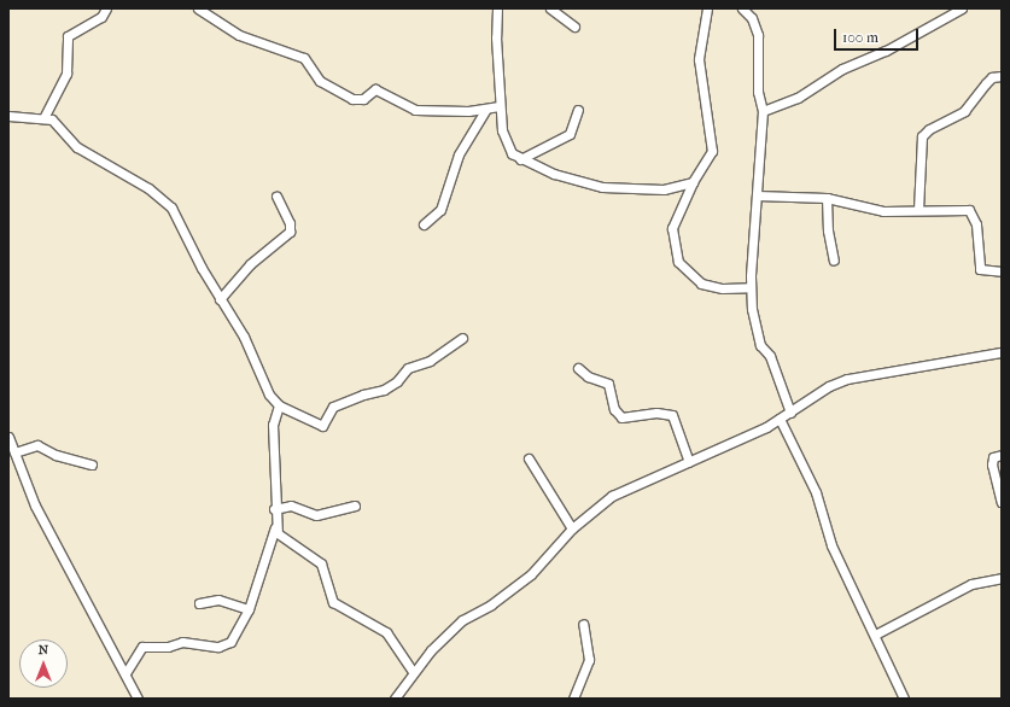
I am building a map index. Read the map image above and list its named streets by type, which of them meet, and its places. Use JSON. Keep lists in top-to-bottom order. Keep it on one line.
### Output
{"scale_bar":"100 m","north":"top"}
